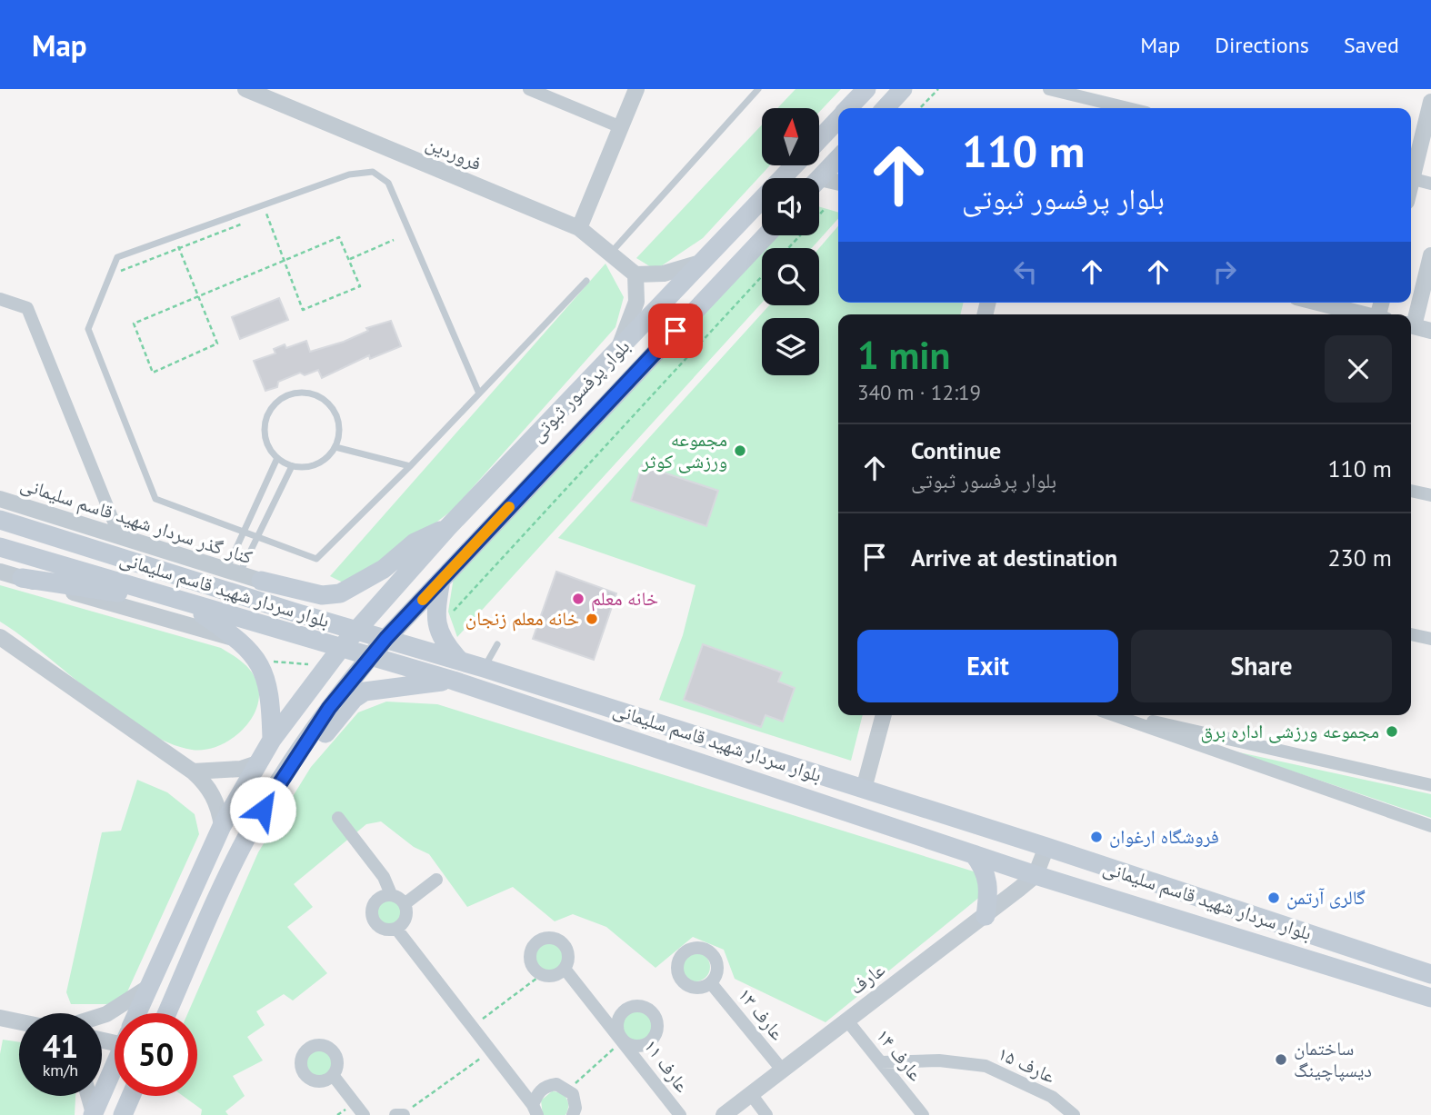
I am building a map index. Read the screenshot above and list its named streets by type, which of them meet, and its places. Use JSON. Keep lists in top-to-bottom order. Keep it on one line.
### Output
{"streets":{"main road":["بلوار پرفسور ثبوتی","بلوار سردار شهید قاسم سلیمانی"],"street":["فروردین","کنار گذر سردار شهید قاسم سلیمانی","عارف","عارف ۱۳","عارف ۱۴","عارف ۱۵","عارف ۱۱"]},"crossings":[["بلوار پرفسور ثبوتی","بلوار سردار شهید قاسم سلیمانی"],["بلوار سردار شهید قاسم سلیمانی","عارف"],["عارف","عارف ۱۳"],["عارف","عارف ۱۴"],["عارف ۱۴","عارف ۱۵"]],"places":["مجموعه ورزشی کوثر","خانه معلم","خانه معلم زنجان","مجموعه ورزشی اداره برق","فروشگاه ارغوان","گالری آرتمن","ساختمان دیسپاچینگ"],"north":"top","page":{"header":"Map","nav":["Map","Directions","Saved"],"turn":["110 m","بلوار پرفسور ثبوتی"],"heading":["1 min","340 m · 12:19"],"list":[{"name":"Continue","note":"بلوار پرفسور ثبوتی","value":"110 m"},{"name":"Arrive at destination","value":"230 m"}],"buttons":["Exit","Share"],"speed":"41 km/h","limit":"50"}}
